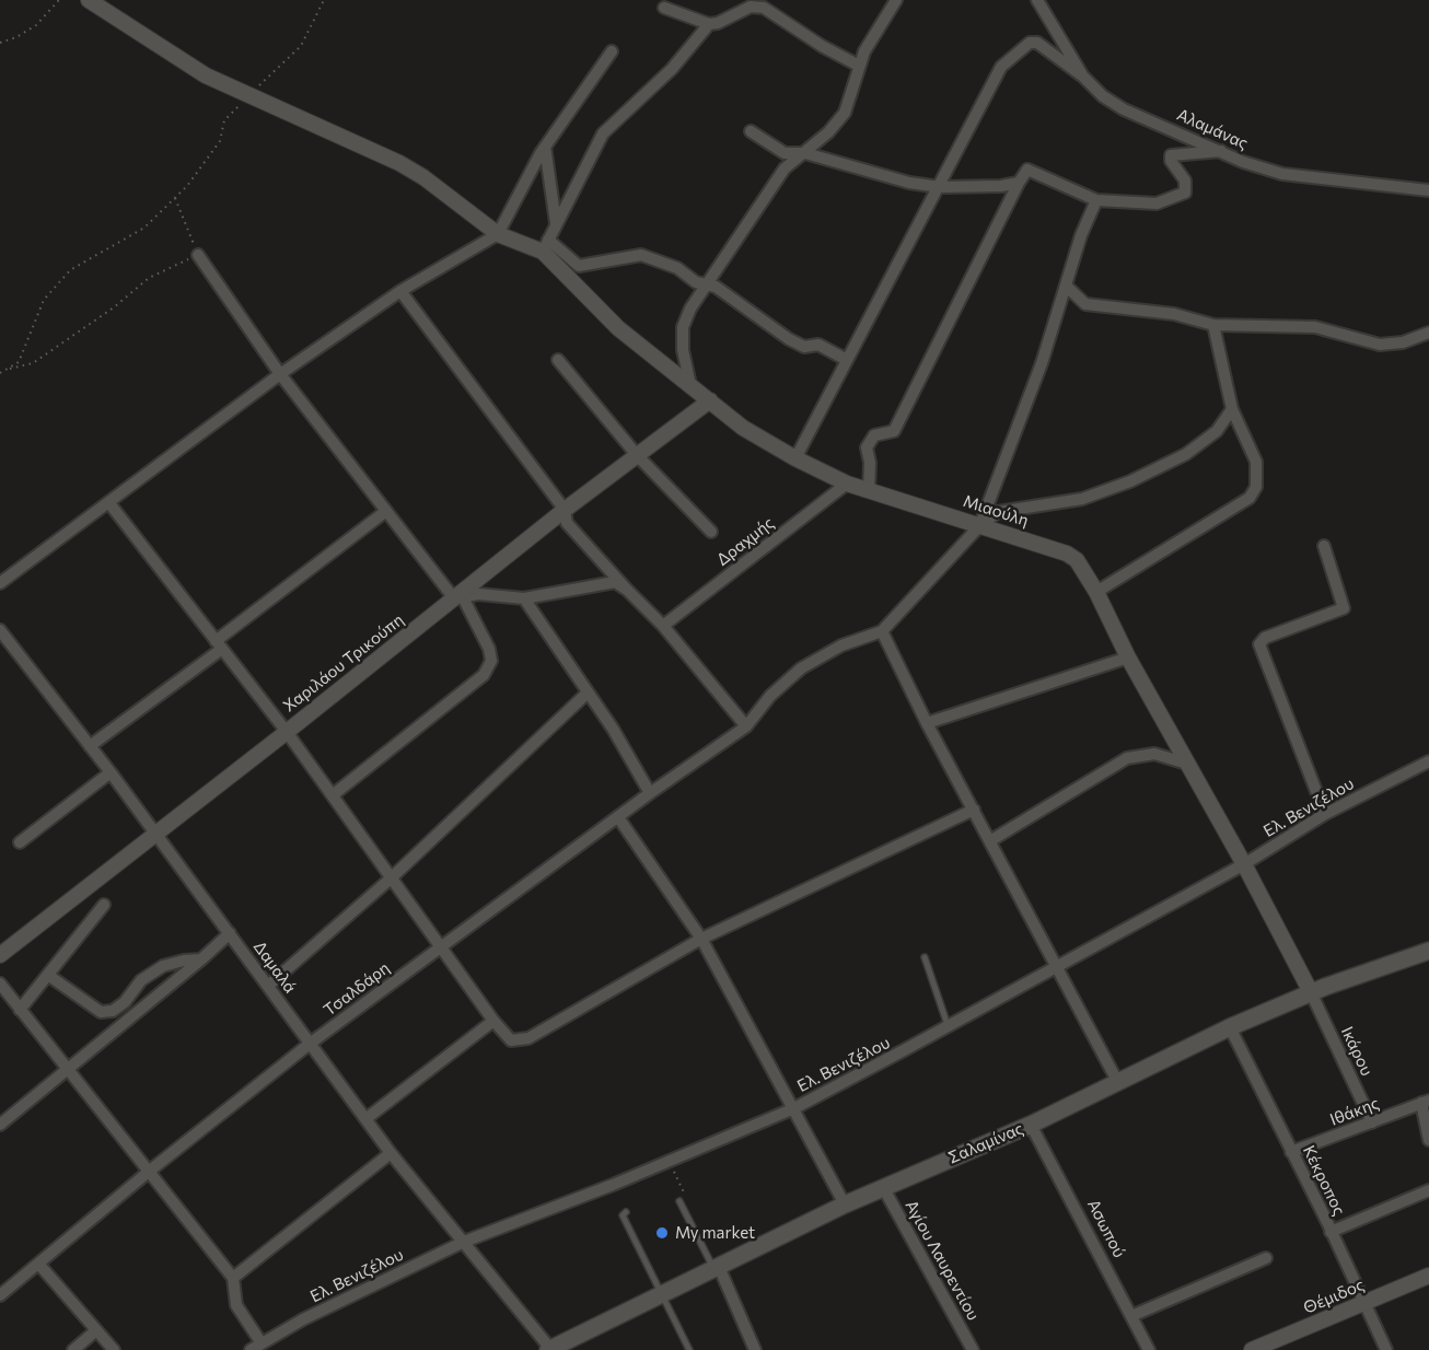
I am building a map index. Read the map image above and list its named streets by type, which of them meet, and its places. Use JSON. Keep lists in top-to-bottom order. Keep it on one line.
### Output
{"streets":{"main road":["Σαλαμίνας"],"street":["Αλαμάνας","Μιαούλη","Δραχμής","Χαριλάου Τρικούπη","Ελ. Βενιζέλου","Δαμαλά","Τσαλδάρη","Ικάρου","Ιθάκης","Κέκροπος","Ασωπού","Αγίου Λαυρεντίου","Θέμιδος"]},"crossings":[["Μιαούλη","Δραχμής"],["Μιαούλη","Χαριλάου Τρικούπη"],["Μιαούλη","Ελ. Βενιζέλου"],["Μιαούλη","Ικάρου"],["Μιαούλη","Σαλαμίνας"],["Χαριλάου Τρικούπη","Δαμαλά"],["Ελ. Βενιζέλου","Δαμαλά"],["Δαμαλά","Τσαλδάρη"],["Δαμαλά","Σαλαμίνας"],["Ικάρου","Ιθάκης"],["Ικάρου","Σαλαμίνας"],["Ιθάκης","Κέκροπος"],["Σαλαμίνας","Κέκροπος"],["Σαλαμίνας","Ασωπού"],["Σαλαμίνας","Αγίου Λαυρεντίου"],["Κέκροπος","Θέμιδος"]],"places":["My market"]}
